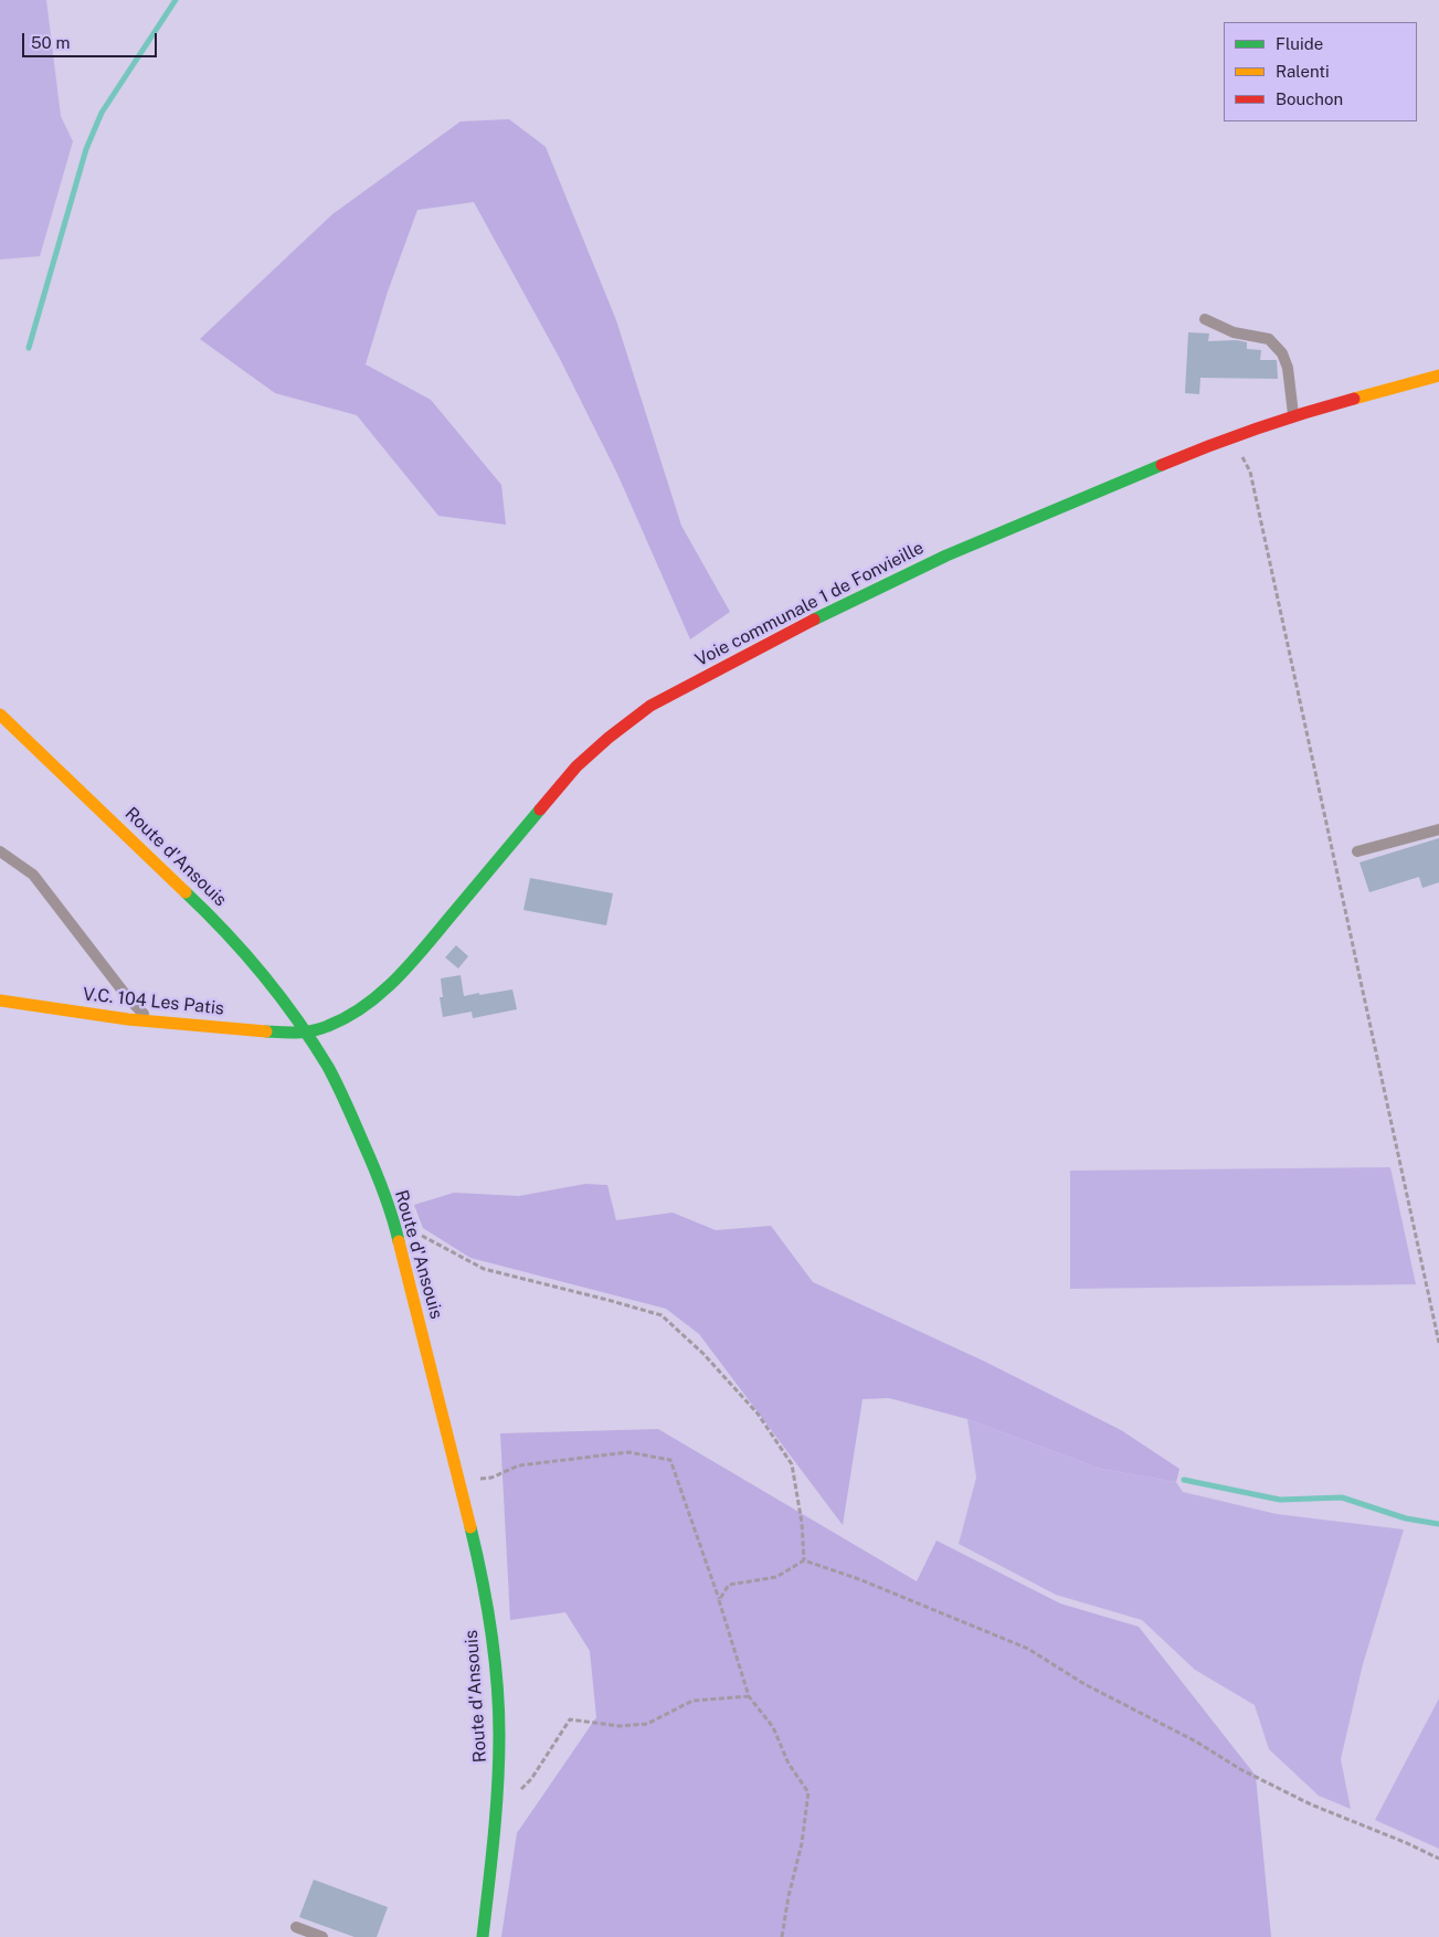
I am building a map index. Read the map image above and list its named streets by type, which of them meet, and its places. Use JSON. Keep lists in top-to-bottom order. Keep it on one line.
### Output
{"streets":{"street":["Voie communale 1 de Fonvieille","Route d'Ansouis","V.C. 104 Les Patis"]},"crossings":[["Voie communale 1 de Fonvieille","Route d'Ansouis"],["Voie communale 1 de Fonvieille","V.C. 104 Les Patis"],["Route d'Ansouis","V.C. 104 Les Patis"]],"legend":["Fluide","Ralenti","Bouchon"],"scale_bar":"50 m"}
